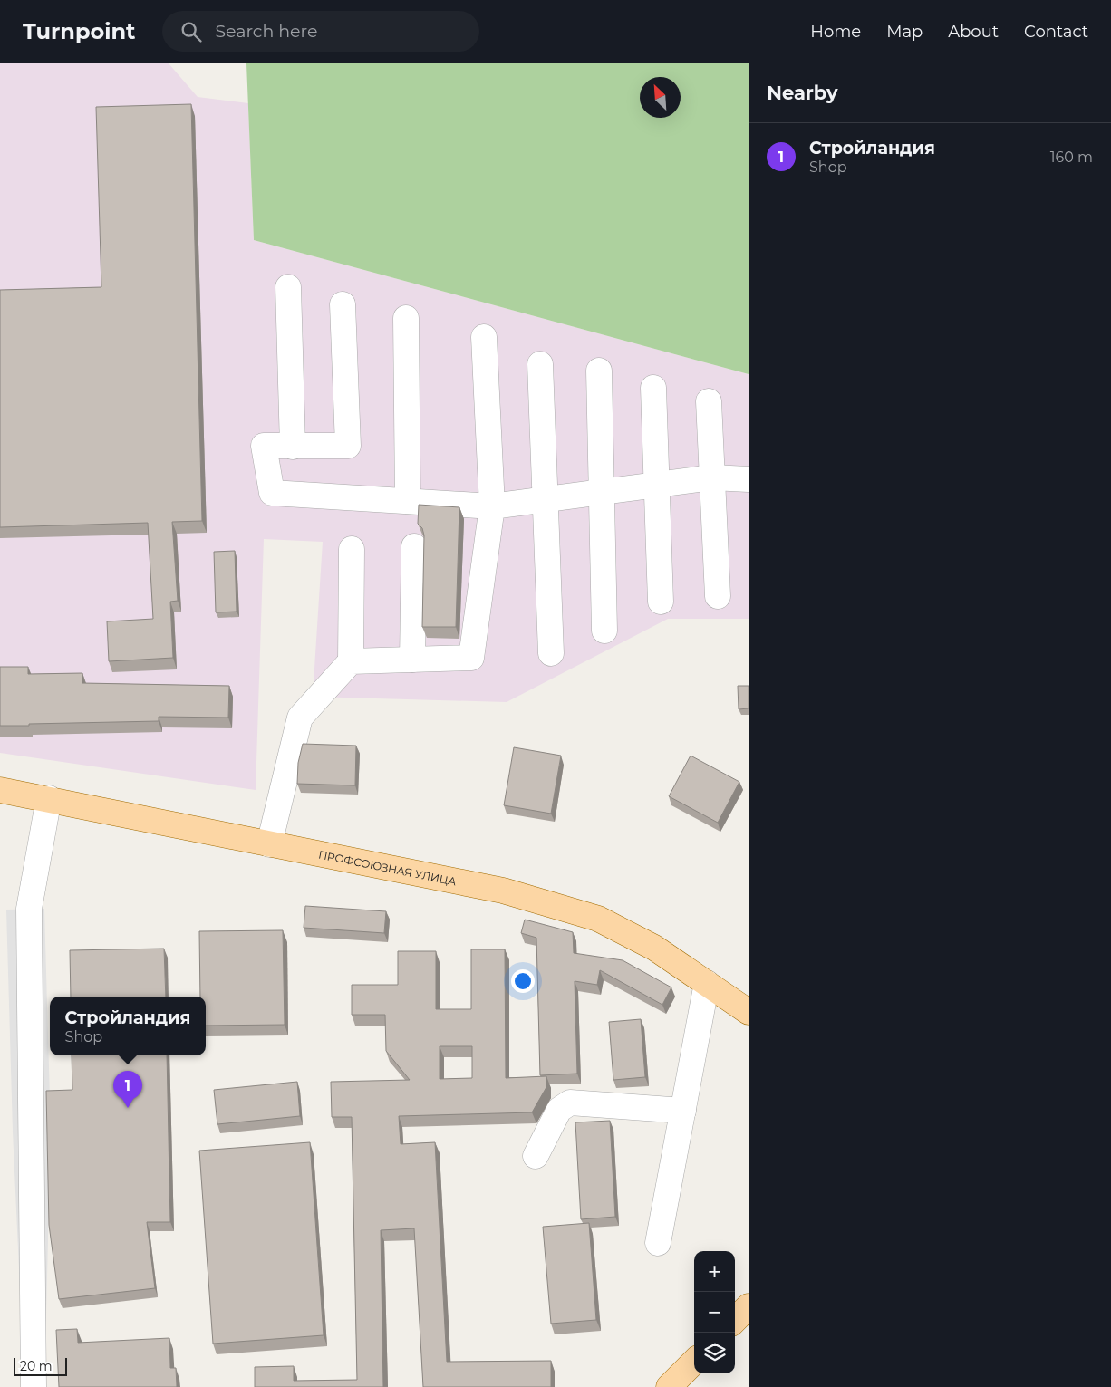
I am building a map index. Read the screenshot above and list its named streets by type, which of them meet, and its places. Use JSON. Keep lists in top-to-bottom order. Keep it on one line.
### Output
{"streets":{"main road":["ПРОФСОЮЗНАЯ УЛИЦА"]},"scale_bar":"20 m","north":"top left","page":{"header":"Turnpoint","search":"Search here","nav":["Home","Map","About","Contact"],"heading":"Nearby","list":[{"mark":"1","name":"Стройландия","note":"Shop","value":"160 m"}],"popup":["Стройландия","Shop"],"pins":"1","map_buttons":["+","−"],"scale":"20 m"}}
